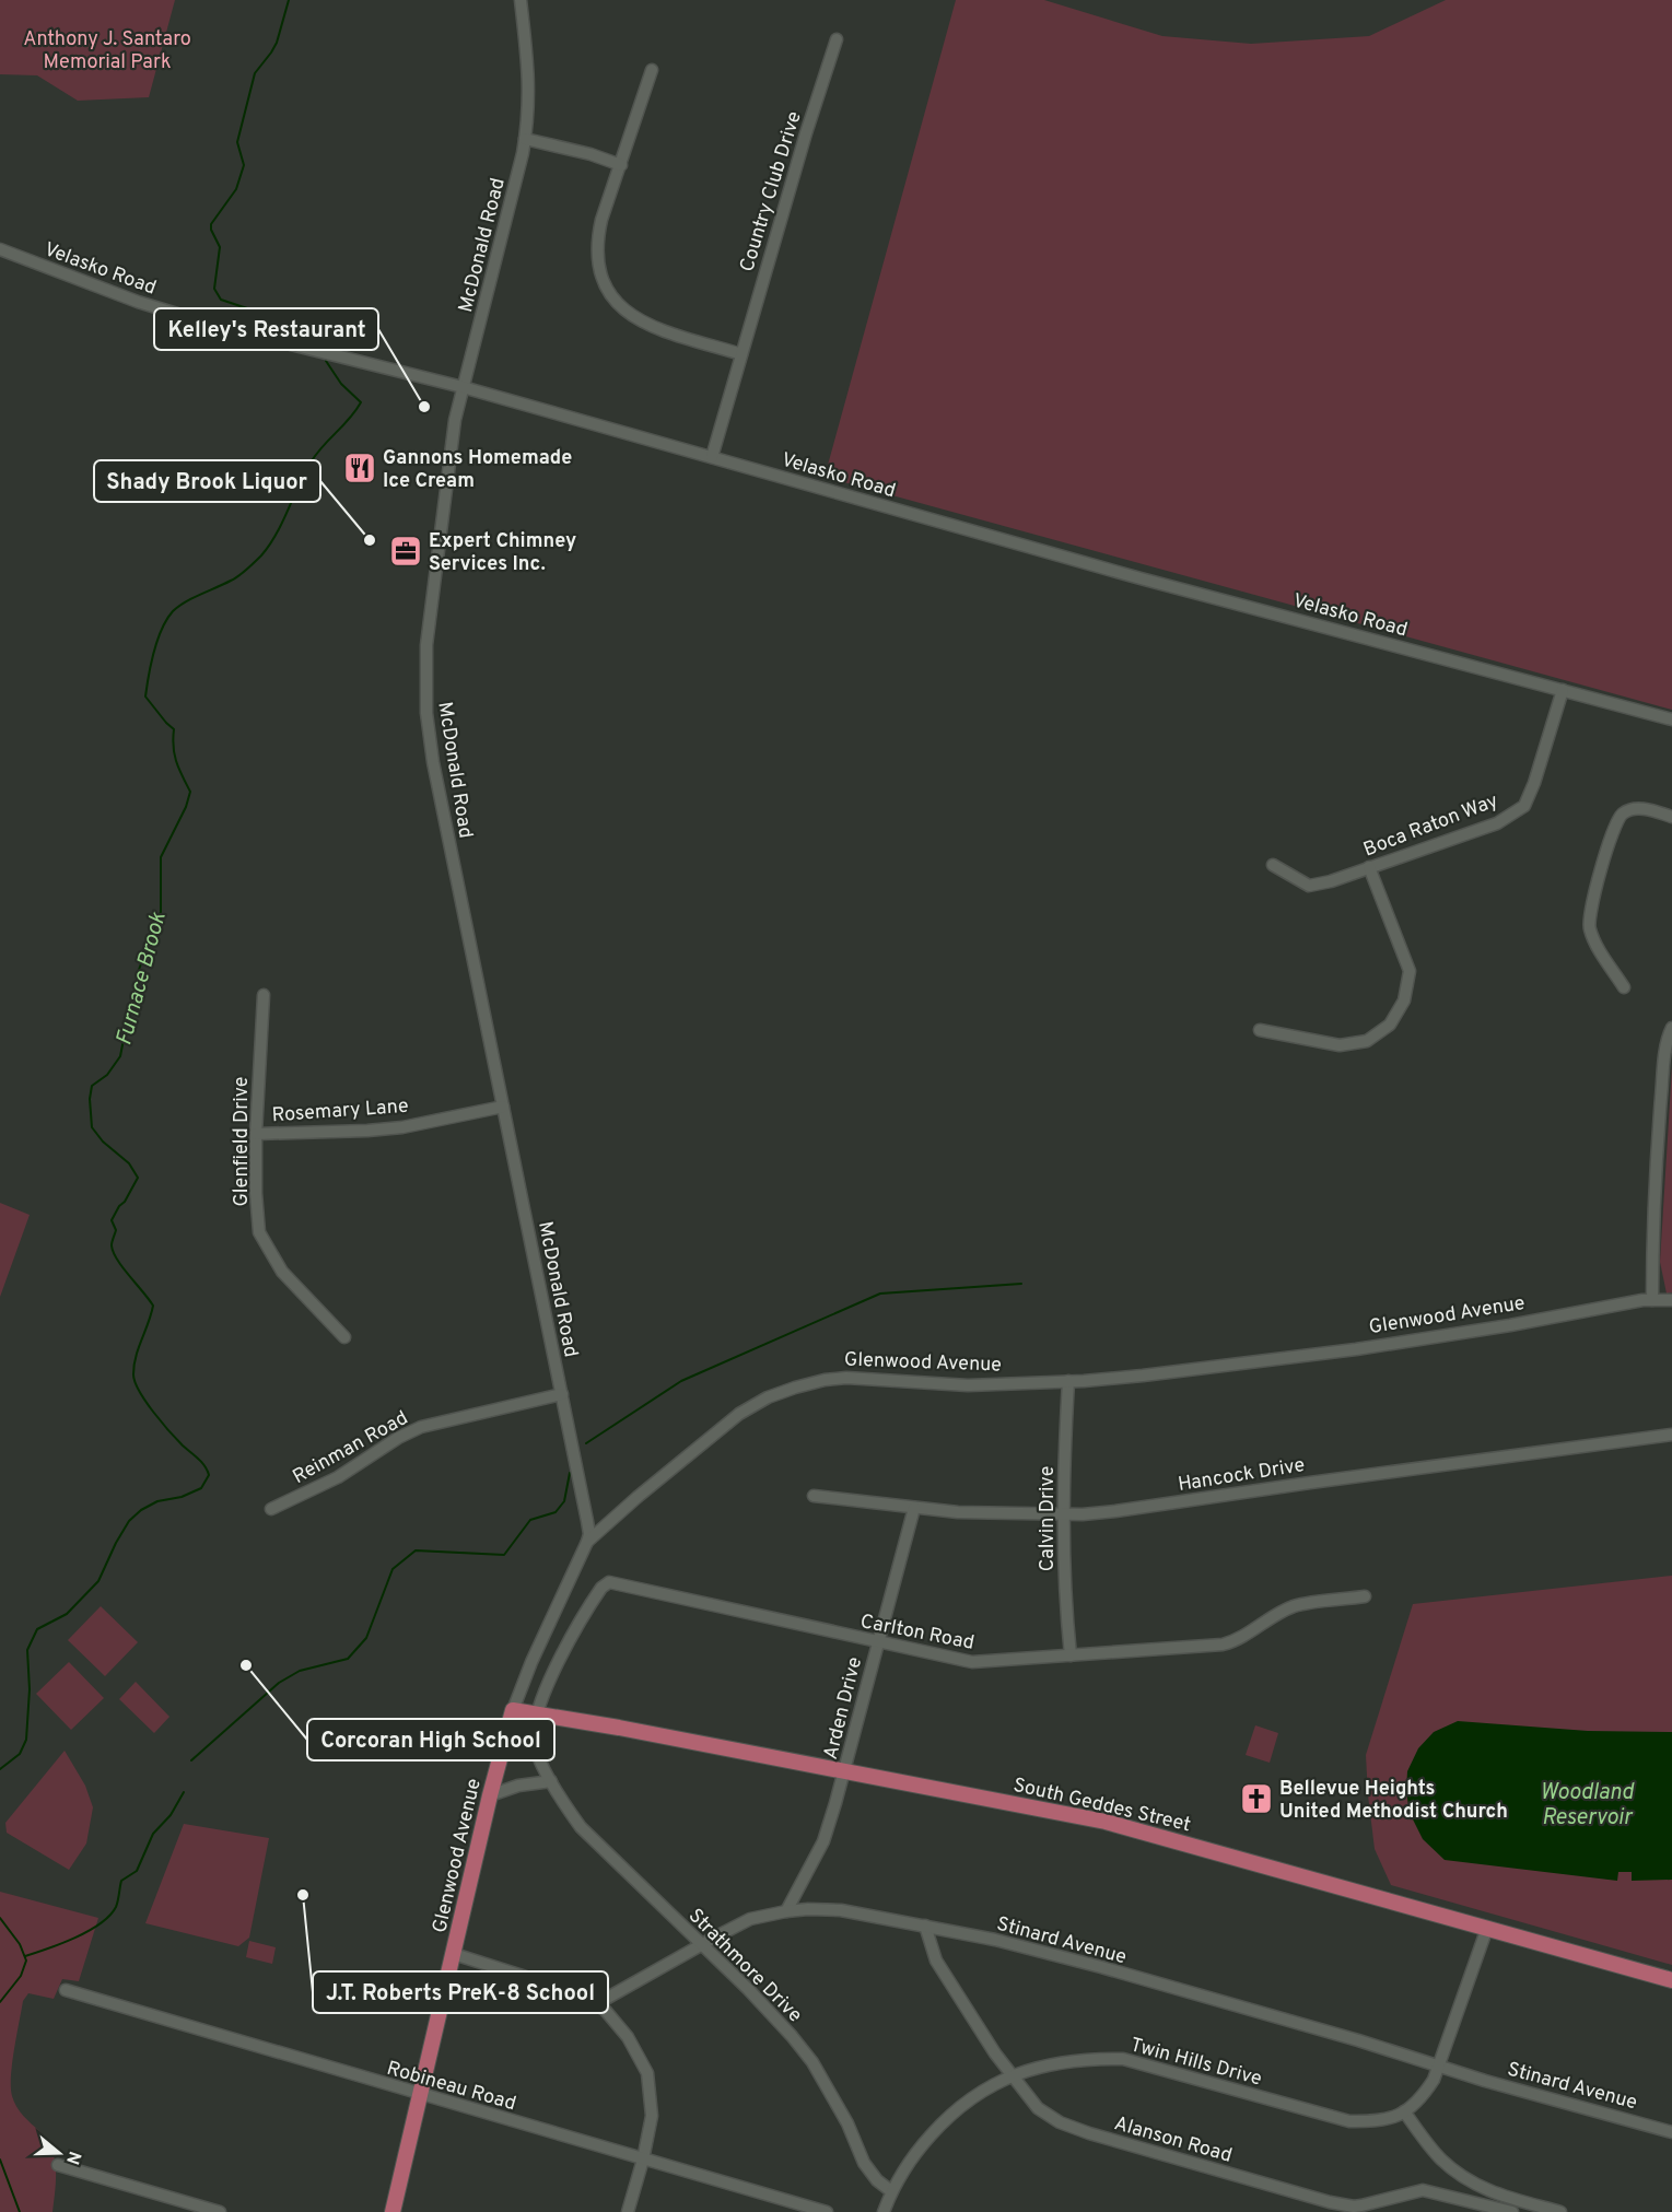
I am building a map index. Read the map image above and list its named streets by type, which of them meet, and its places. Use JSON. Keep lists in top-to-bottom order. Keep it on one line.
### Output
{"streets":{"main road":["Glenwood Avenue","South Geddes Street"],"street":["Country Club Drive","McDonald Road","Velasko Road","Boca Raton Way","Rosemary Lane","Glenfield Drive","Reinman Road","Hancock Drive","Calvin Drive","Carlton Road","Arden Drive","Stinard Avenue","Strathmore Drive","Twin Hills Drive","Robineau Road","Alanson Road"]},"crossings":[["Country Club Drive","Velasko Road"],["McDonald Road","Velasko Road"],["McDonald Road","Rosemary Lane"],["McDonald Road","Glenwood Avenue"],["McDonald Road","Reinman Road"],["Velasko Road","Boca Raton Way"],["Rosemary Lane","Glenfield Drive"],["Glenwood Avenue","Calvin Drive"],["Glenwood Avenue","South Geddes Street"],["Glenwood Avenue","Robineau Road"],["Hancock Drive","Calvin Drive"],["Hancock Drive","Arden Drive"],["Calvin Drive","Carlton Road"],["Carlton Road","Arden Drive"],["Carlton Road","South Geddes Street"],["Carlton Road","Strathmore Drive"],["Arden Drive","South Geddes Street"],["Arden Drive","Stinard Avenue"],["South Geddes Street","Strathmore Drive"],["South Geddes Street","Twin Hills Drive"],["Stinard Avenue","Strathmore Drive"],["Stinard Avenue","Twin Hills Drive"],["Stinard Avenue","Alanson Road"],["Strathmore Drive","Twin Hills Drive"],["Twin Hills Drive","Alanson Road"]],"water":["Furnace Brook","Woodland Reservoir"],"parks":["Anthony J. Santaro Memorial Park"],"places":{"other":["Kelley's Restaurant","Shady Brook Liquor","Corcoran High School","J.T. Roberts PreK-8 School"],"restaurant":["Gannons Homemade Ice Cream"],"office":["Expert Chimney Services Inc."],"church":["Bellevue Heights United Methodist Church"]},"north":"right"}
